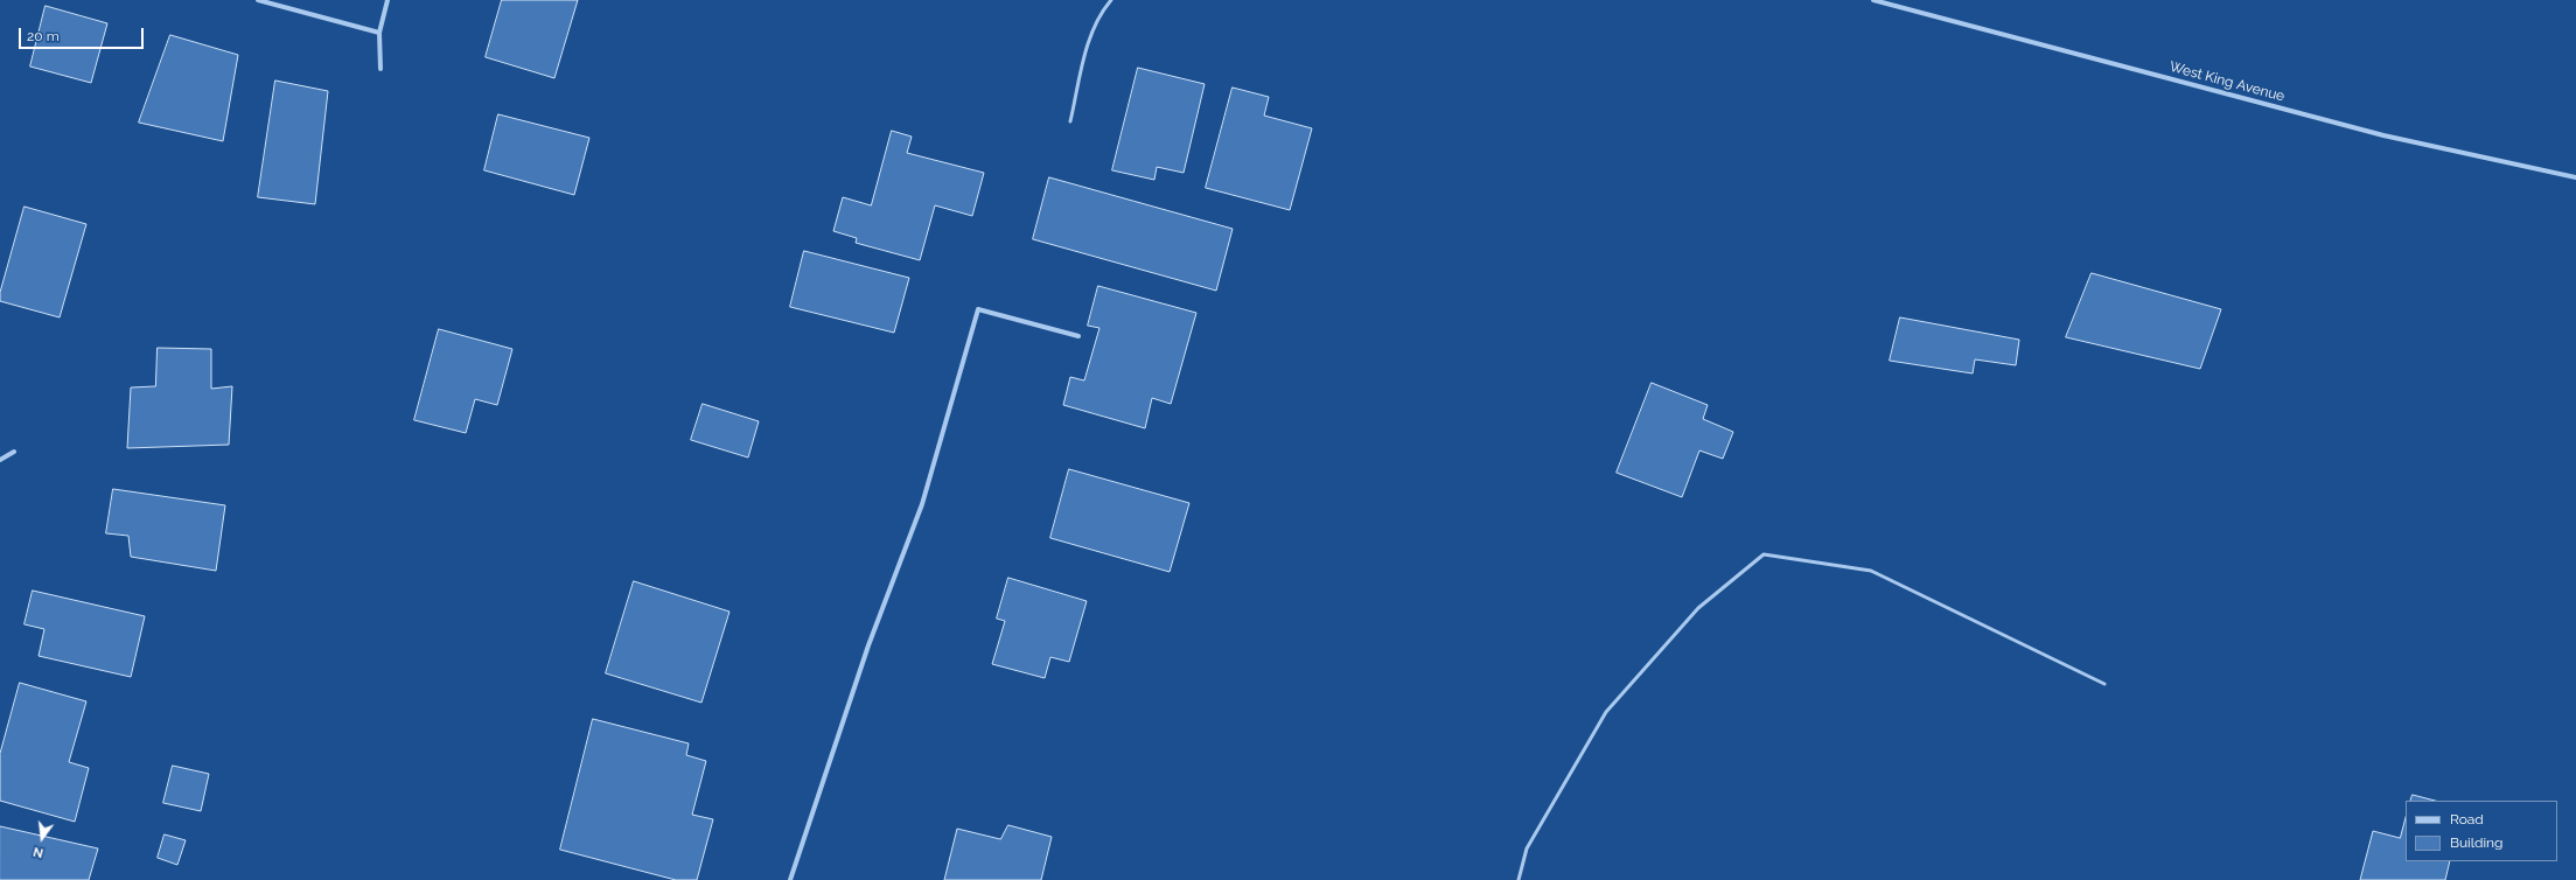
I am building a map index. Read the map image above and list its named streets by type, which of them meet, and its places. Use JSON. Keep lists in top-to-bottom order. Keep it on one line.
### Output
{"streets":{"street":["West King Avenue"]},"legend":["Road","Building"],"scale_bar":"20 m","north":"bottom"}
